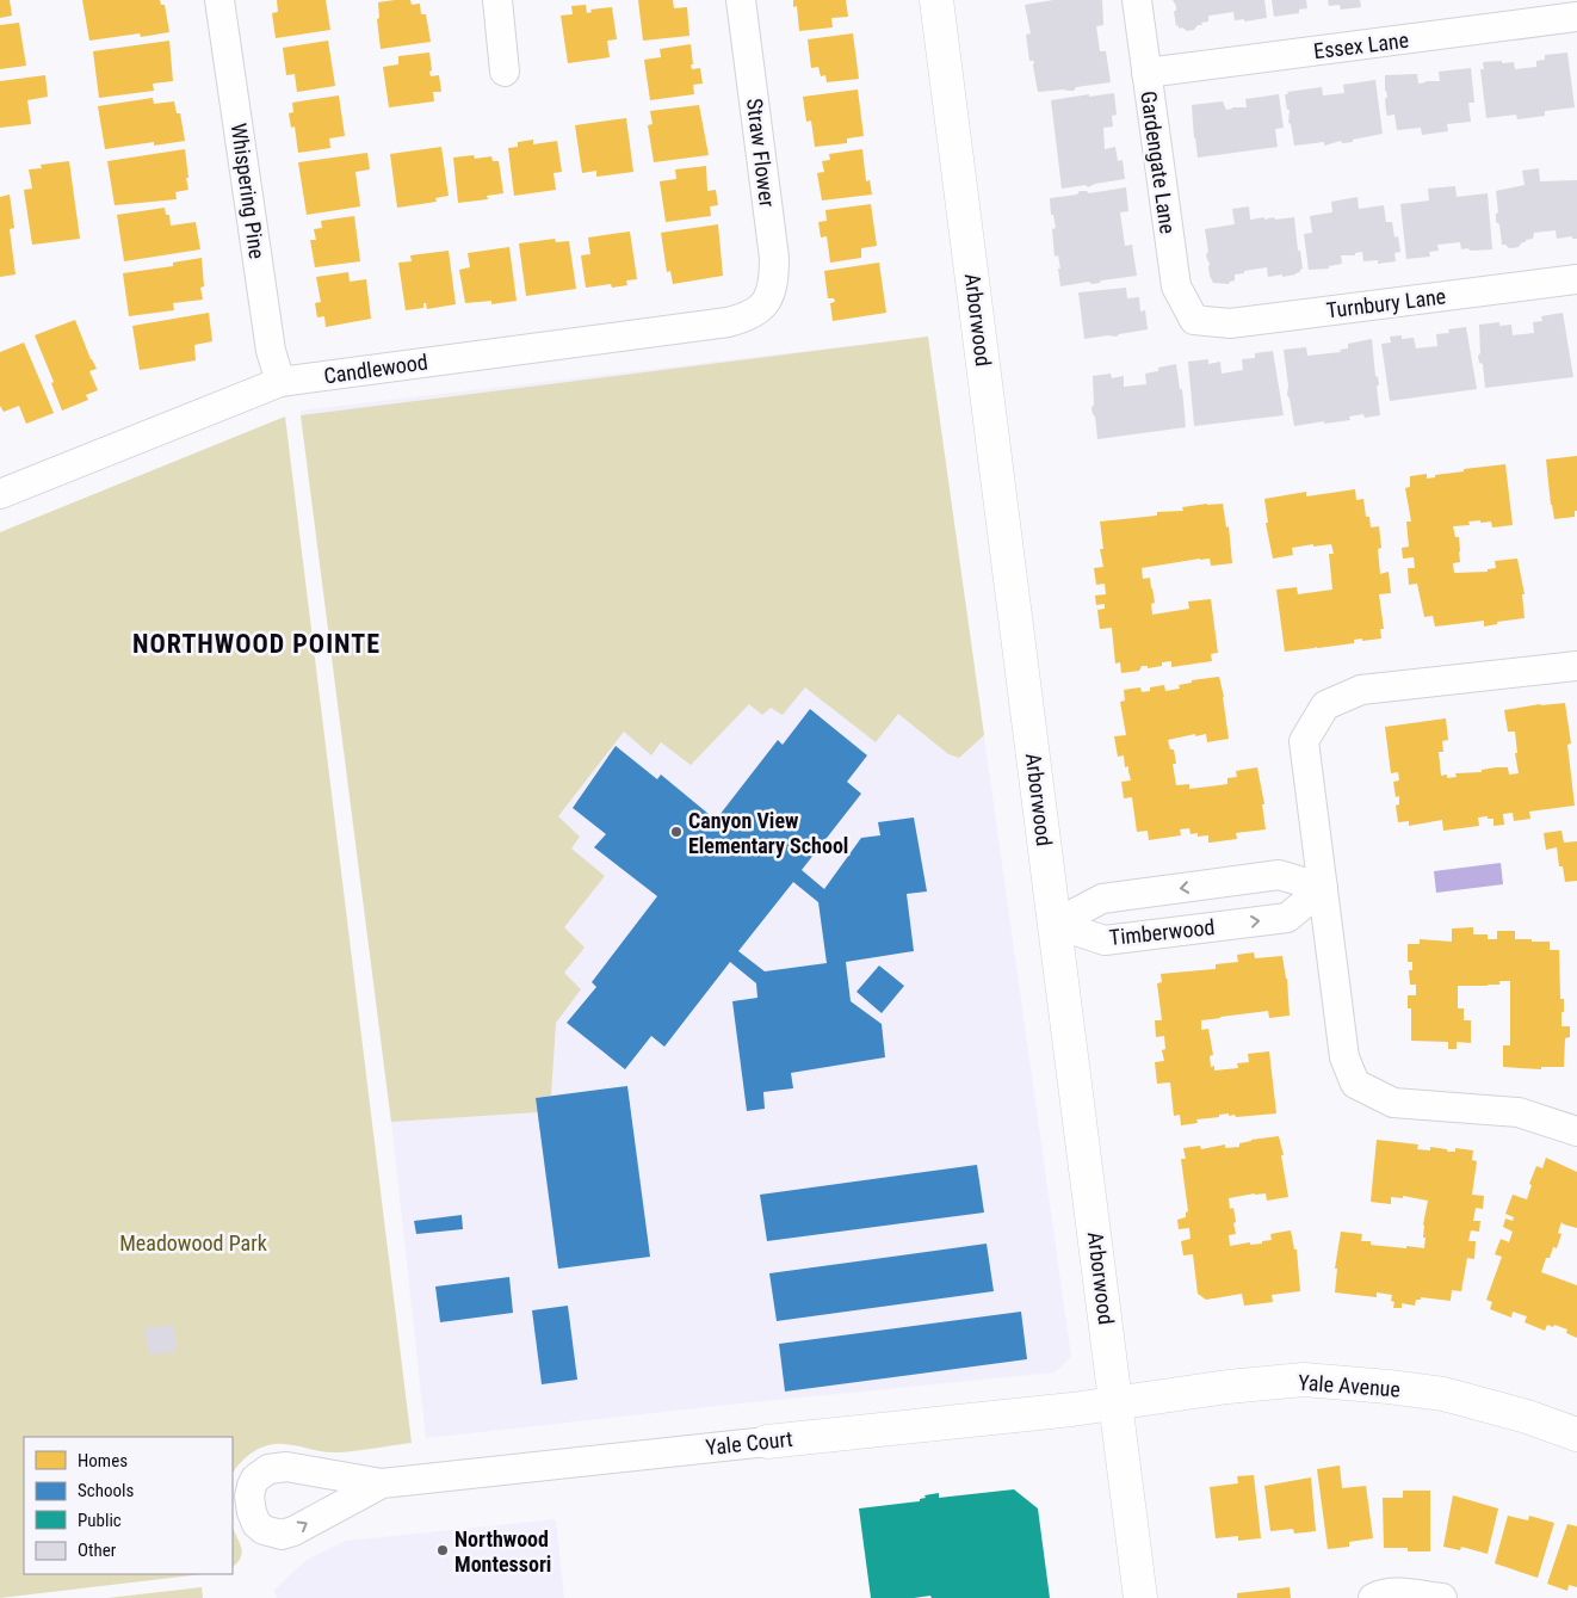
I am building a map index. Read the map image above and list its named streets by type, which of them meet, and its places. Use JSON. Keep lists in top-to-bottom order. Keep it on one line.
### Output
{"streets":{"street":["Essex Lane","Straw Flower","Gardengate Lane","Whispering Pine","Turnbury Lane","Arborwood","Candlewood","Timberwood","Yale Avenue","Yale Court"]},"crossings":[["Essex Lane","Gardengate Lane"],["Straw Flower","Candlewood"],["Gardengate Lane","Turnbury Lane"],["Whispering Pine","Candlewood"],["Arborwood","Timberwood"],["Arborwood","Yale Avenue"],["Arborwood","Yale Court"],["Yale Avenue","Yale Court"]],"districts":["NORTHWOOD POINTE"],"parks":["Meadowood Park"],"places":["Canyon View Elementary School","Northwood Montessori"],"legend":["Homes","Schools","Public","Other"]}
